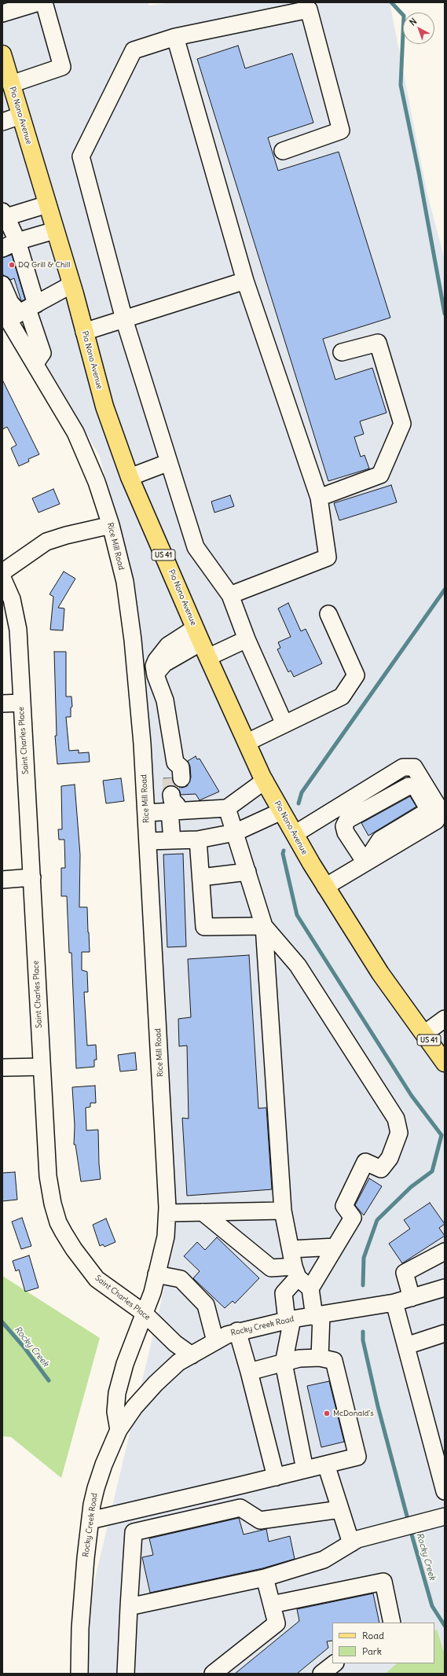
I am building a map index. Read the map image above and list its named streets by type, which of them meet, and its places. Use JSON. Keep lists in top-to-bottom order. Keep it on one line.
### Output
{"streets":{"main road":["Pio Nono Avenue","US 41"],"street":["Rice Mill Road","Saint Charles Place","Rocky Creek Road"]},"crossings":[["Rice Mill Road","Saint Charles Place"],["Rice Mill Road","Rocky Creek Road"],["Saint Charles Place","Rocky Creek Road"]],"water":["Rocky Creek"],"places":["DQ Grill & Chill","McDonald's"],"legend":["Road","Park"],"north":"top left"}
